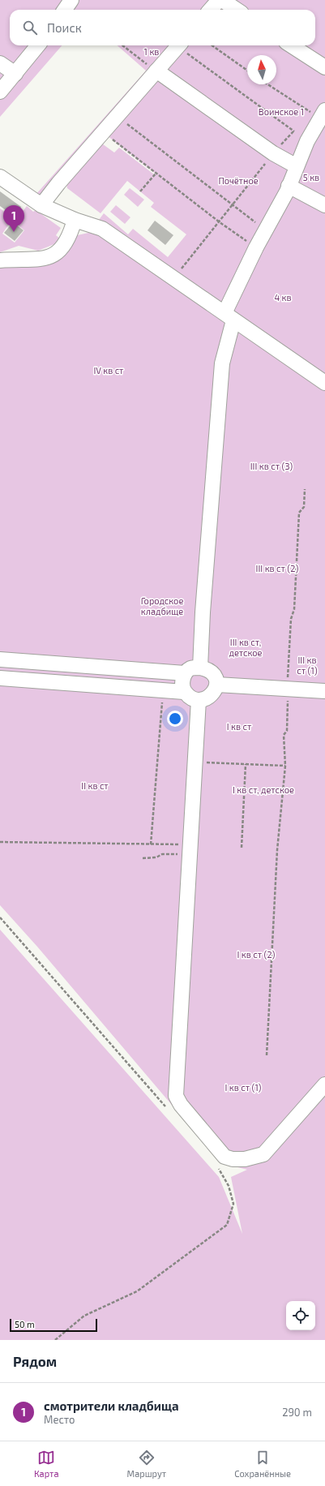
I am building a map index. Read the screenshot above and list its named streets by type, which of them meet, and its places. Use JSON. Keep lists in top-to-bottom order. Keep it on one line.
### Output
{"parks":["1 кв","Воинское 1","5 кв","Почётное","4 кв","IV кв ст","III кв ст (3)","III кв ст (2)","Городское кладбище","III кв ст, детское","III кв ст (1)","I кв ст","II кв ст","I кв ст, детское","I кв ст (2)","I кв ст (1)"],"scale_bar":"50 m","north":"top","page":{"search":"Поиск","pins":"1","scale":"50 m","heading":"Рядом","list":[{"mark":"1","name":"смотрители кладбища","note":"Место","value":"290 m"}],"nav":["Карта","Маршрут","Сохранённые"]}}
